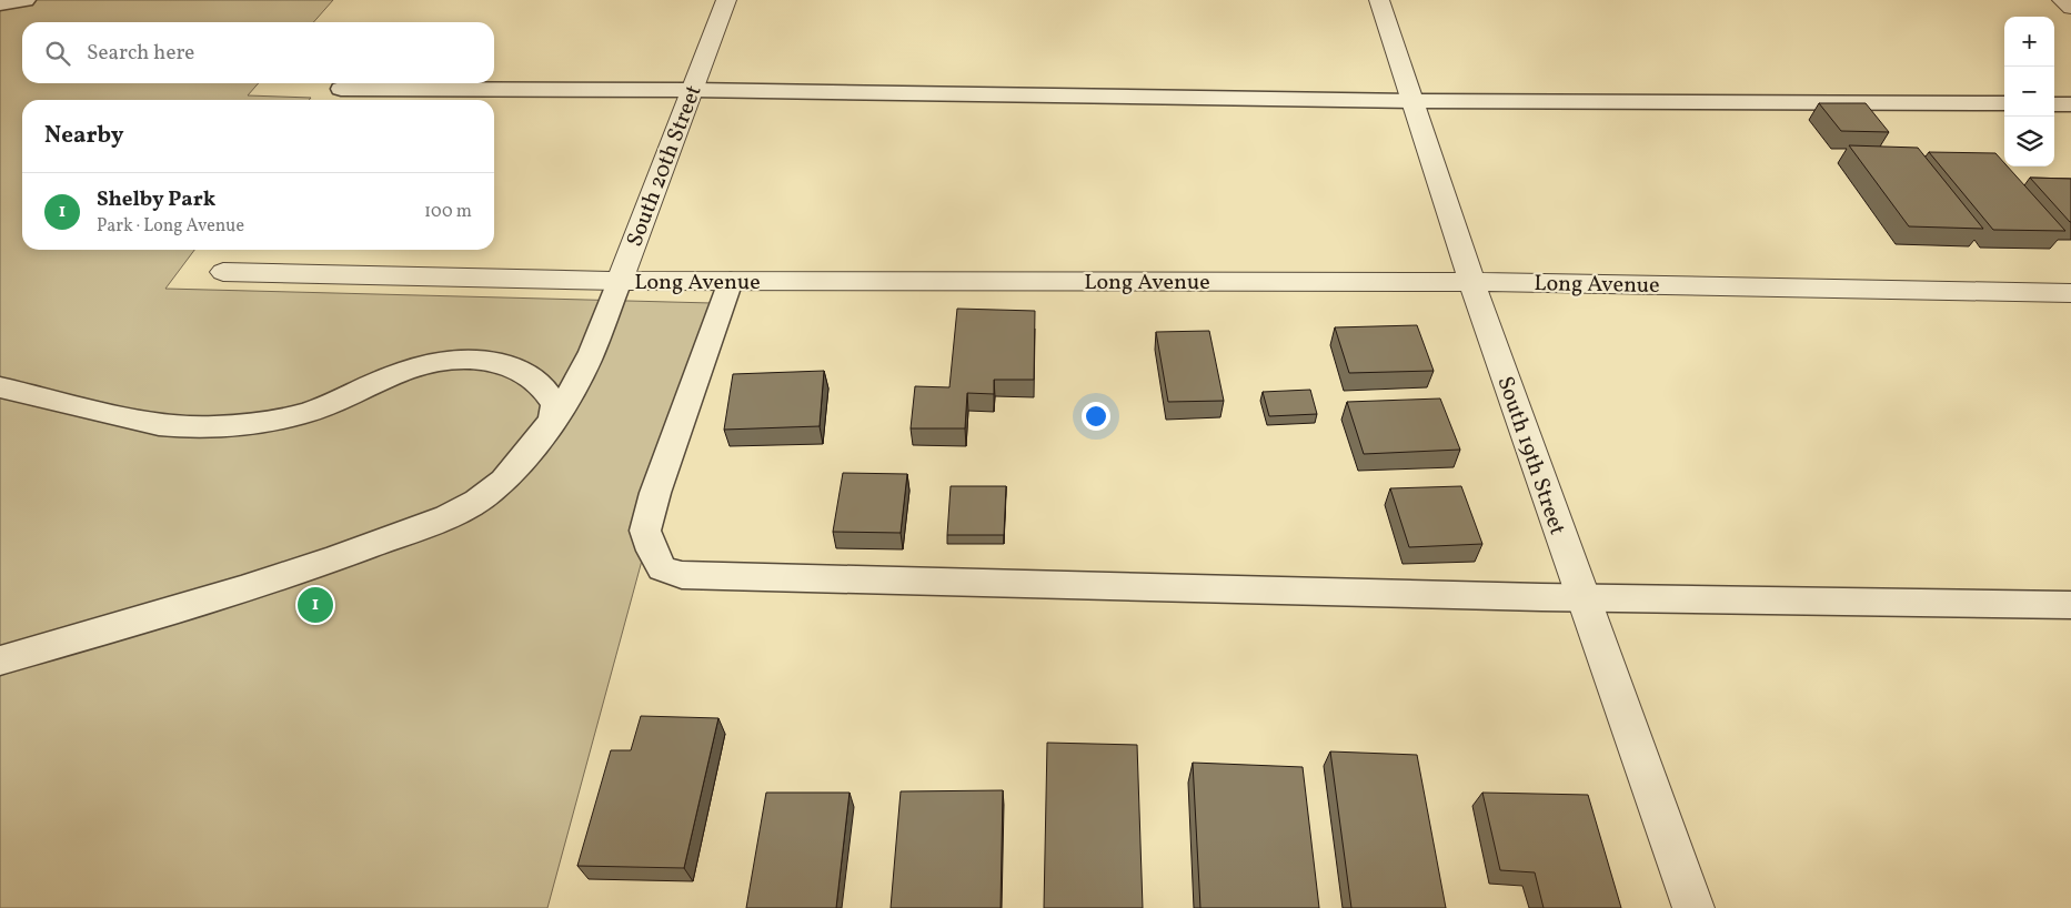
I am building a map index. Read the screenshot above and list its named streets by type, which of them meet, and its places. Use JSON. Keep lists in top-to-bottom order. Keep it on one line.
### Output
{"streets":{"street":["South 20th Street","Long Avenue","South 19th Street"]},"crossings":[["South 20th Street","Long Avenue"],["Long Avenue","South 19th Street"]],"page":{"map_buttons":["+","−"],"search":"Search here","heading":"Nearby","list":[{"mark":"1","name":"Shelby Park","note":"Park · Long Avenue","value":"100 m"}],"pins":"1"}}
